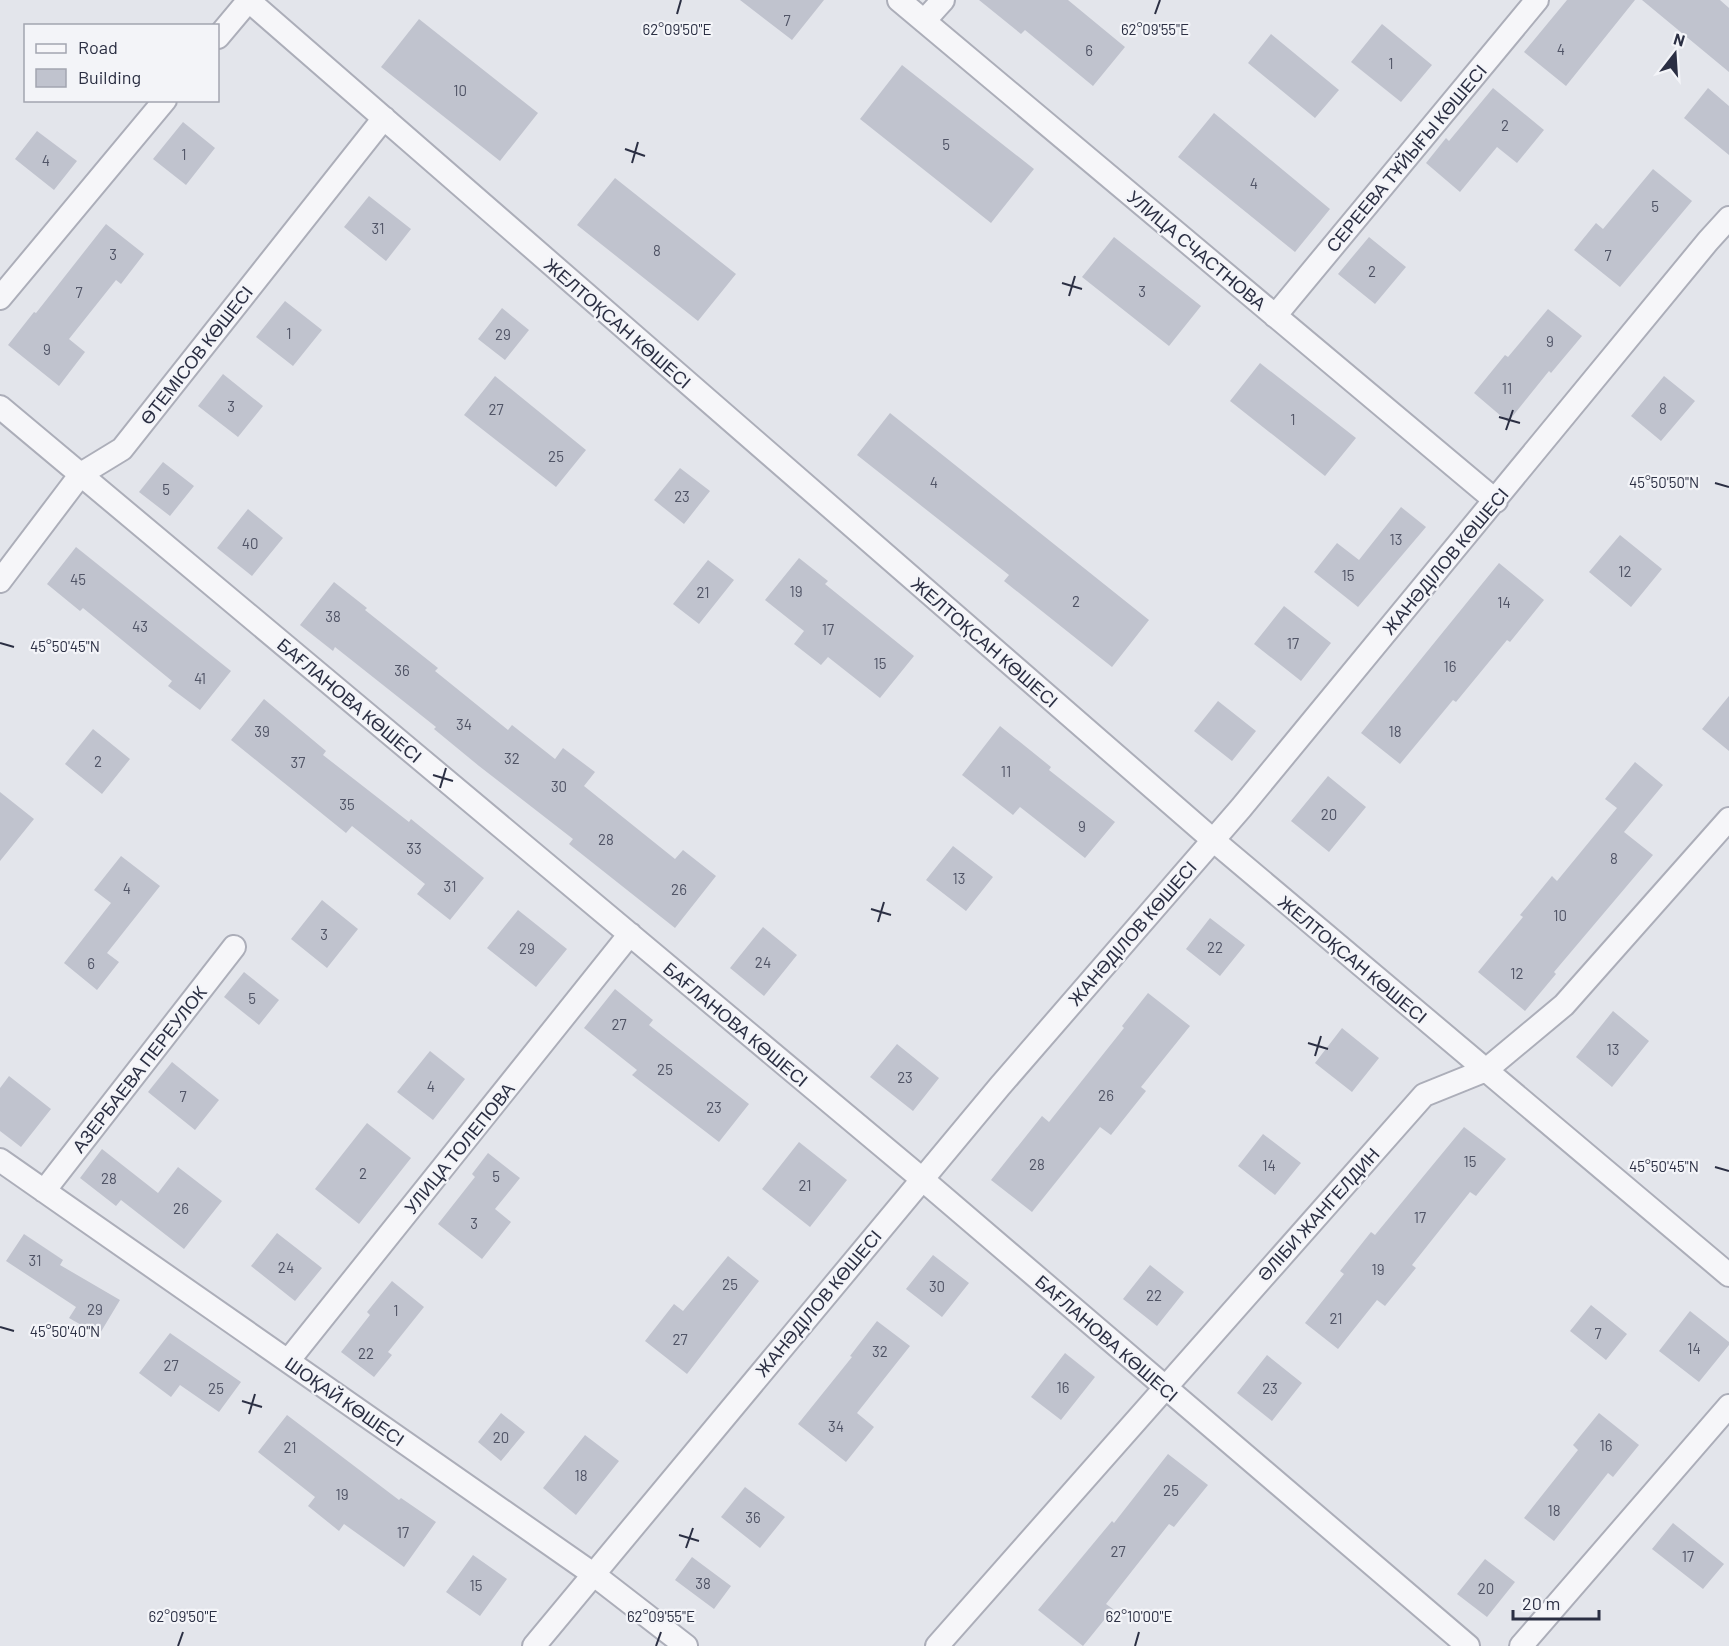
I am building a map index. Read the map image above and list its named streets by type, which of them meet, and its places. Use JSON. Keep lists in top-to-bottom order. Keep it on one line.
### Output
{"streets":{"street":["СЕРЕЕВА ТҰЙЫҒЫ КӨШЕСІ","УЛИЦА СЧАСТНОВА","ЖЕЛТОҚСАН КӨШЕСІ","ӨТЕМІСОВ КӨШЕСІ","ЖАНӘДІЛОВ КӨШЕСІ","БАҒЛАНОВА КӨШЕСІ","АЗЕРБАЕВА ПЕРЕУЛОК","УЛИЦА ТОЛЕПОВА","ӘЛІБИ ЖАНГЕЛДИН","ШОҚАЙ КӨШЕСІ"]},"crossings":[["СЕРЕЕВА ТҰЙЫҒЫ КӨШЕСІ","УЛИЦА СЧАСТНОВА"],["УЛИЦА СЧАСТНОВА","ЖАНӘДІЛОВ КӨШЕСІ"],["ЖЕЛТОҚСАН КӨШЕСІ","ӨТЕМІСОВ КӨШЕСІ"],["ЖЕЛТОҚСАН КӨШЕСІ","ЖАНӘДІЛОВ КӨШЕСІ"],["ЖЕЛТОҚСАН КӨШЕСІ","ӘЛІБИ ЖАНГЕЛДИН"],["ӨТЕМІСОВ КӨШЕСІ","БАҒЛАНОВА КӨШЕСІ"],["ЖАНӘДІЛОВ КӨШЕСІ","БАҒЛАНОВА КӨШЕСІ"],["ЖАНӘДІЛОВ КӨШЕСІ","ШОҚАЙ КӨШЕСІ"],["БАҒЛАНОВА КӨШЕСІ","УЛИЦА ТОЛЕПОВА"],["БАҒЛАНОВА КӨШЕСІ","ӘЛІБИ ЖАНГЕЛДИН"],["АЗЕРБАЕВА ПЕРЕУЛОК","ШОҚАЙ КӨШЕСІ"],["УЛИЦА ТОЛЕПОВА","ШОҚАЙ КӨШЕСІ"]],"house_numbers":["7","4","6","1","10","2","5","1","4","4","5","31","8","3","7","2","3","7","1","29","9","9","11","3","8","27","1","25","4","5","23","13","40","12","15","45","19","21","2","14","38","43","17","17","15","16","36","41","34","39","18","32","2","37","11","30","35","20","9","28","33","8","13","31","4","26","10","3","22","29","24","6","12","5","27","13","25","23","4","26","7","23","15","28","14","2","5","28","21","26","17","3","31","24","19","25","30","22","29","1","21","7","27","14","32","22","27","16","25","23","34","20","16","21","18","25","19","18","36","17","27","17","38","15","20"],"legend":["Road","Building"],"scale_bar":"20 m","north":"top","coordinates":["62°09'50\"E","62°09'55\"E","45°50'50\"N","45°50'45\"N","45°50'40\"N","62°10'00\"E"]}
